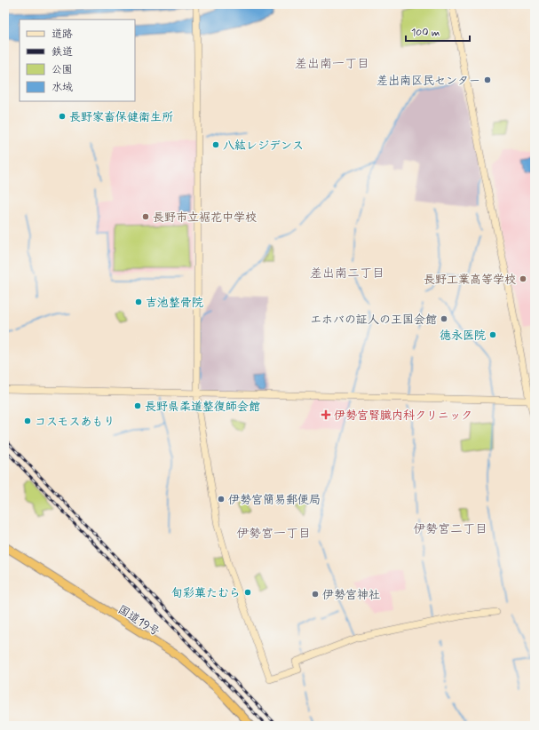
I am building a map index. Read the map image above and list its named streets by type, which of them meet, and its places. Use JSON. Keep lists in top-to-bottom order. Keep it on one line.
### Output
{"streets":{"highway":["国道19号"]},"districts":["差出南一丁目","差出南二丁目","伊勢宮二丁目","伊勢宮一丁目"],"places":{"other":["差出南区民センター","長野家畜保健衛生所","八紘レジデンス","長野市立裾花中学校","長野工業高等学校","吉池整骨院","エホバの証人の王国会館","徳永医院","長野県柔道整復師会館","コスモスあもり","伊勢宮簡易郵便局","旬彩菓たむら","伊勢宮神社"],"health":["伊勢宮腎臓内科クリニック"]},"legend":["道路","鉄道","公園","水域"],"scale_bar":"100 m"}
